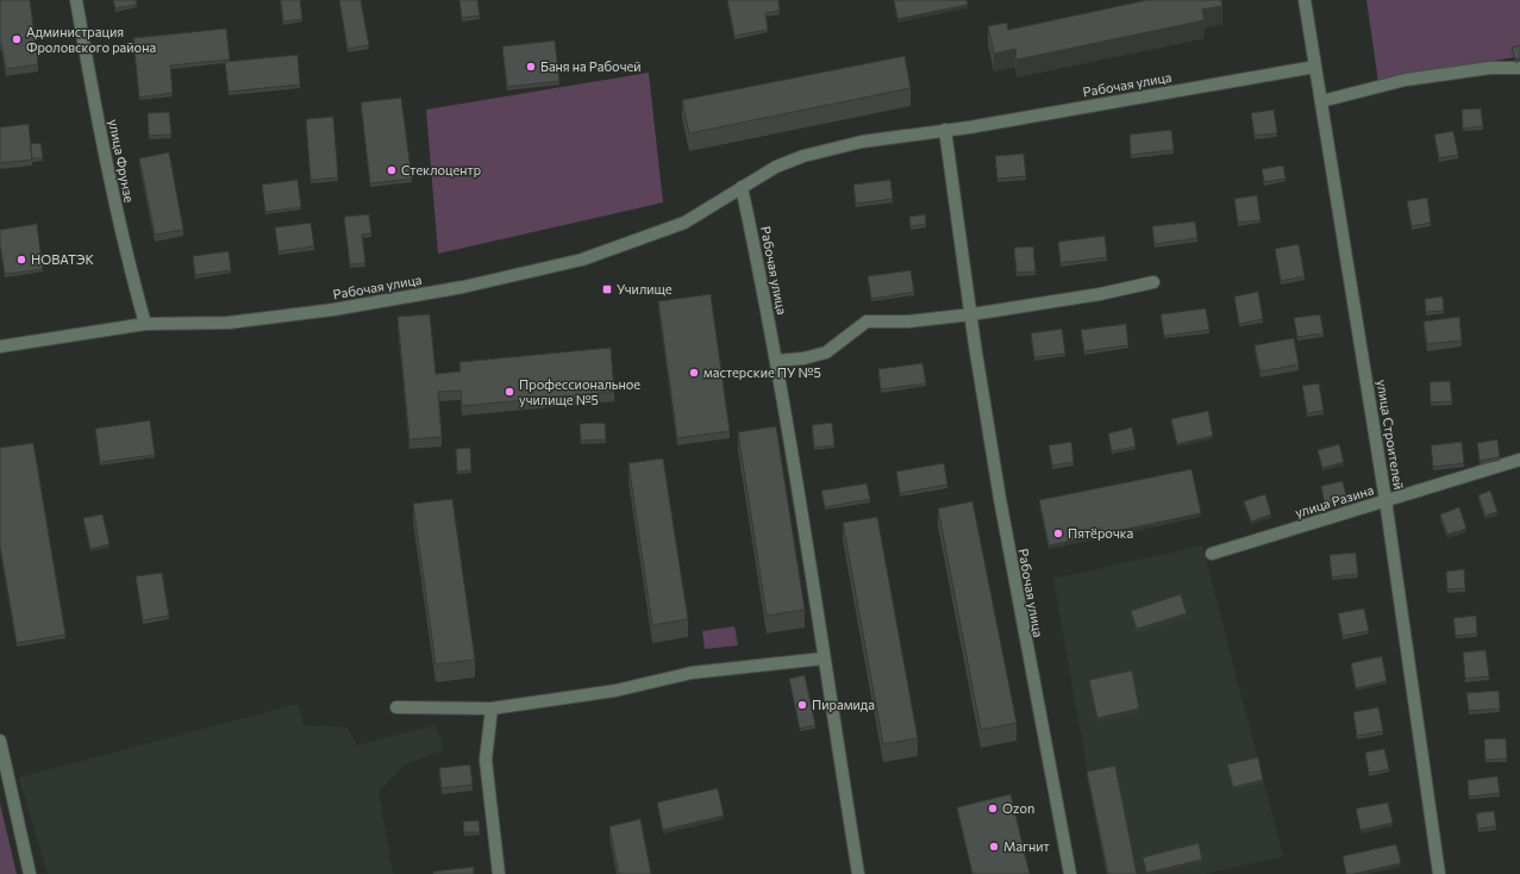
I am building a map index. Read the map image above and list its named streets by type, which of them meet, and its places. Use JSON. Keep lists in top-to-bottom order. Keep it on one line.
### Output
{"streets":{"street":["Рабочая улица","улица Фрунзе","улица Строителей","улица Разина"]},"crossings":[["Рабочая улица","улица Фрунзе"],["Рабочая улица","улица Строителей"],["улица Строителей","улица Разина"]],"places":{"other":["Администрация Фроловского района","Баня на Рабочей","Стеклоцентр","НОВАТЭК","мастерские ПУ №5","Профессиональное училище №5","Пятёрочка","Пирамида","Ozon","Магнит"],"transit":["Училище"]}}
